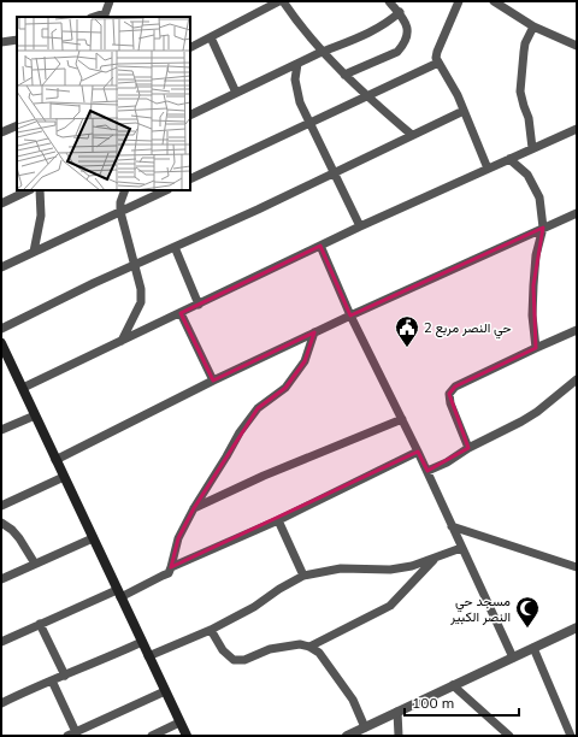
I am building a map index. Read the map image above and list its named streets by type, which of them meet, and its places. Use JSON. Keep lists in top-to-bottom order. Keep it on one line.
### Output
{"places":{"public building":["حي النصر مربع 2"],"mosque":["مسجد حي النصر الكبير"]},"scale_bar":"100 m"}
